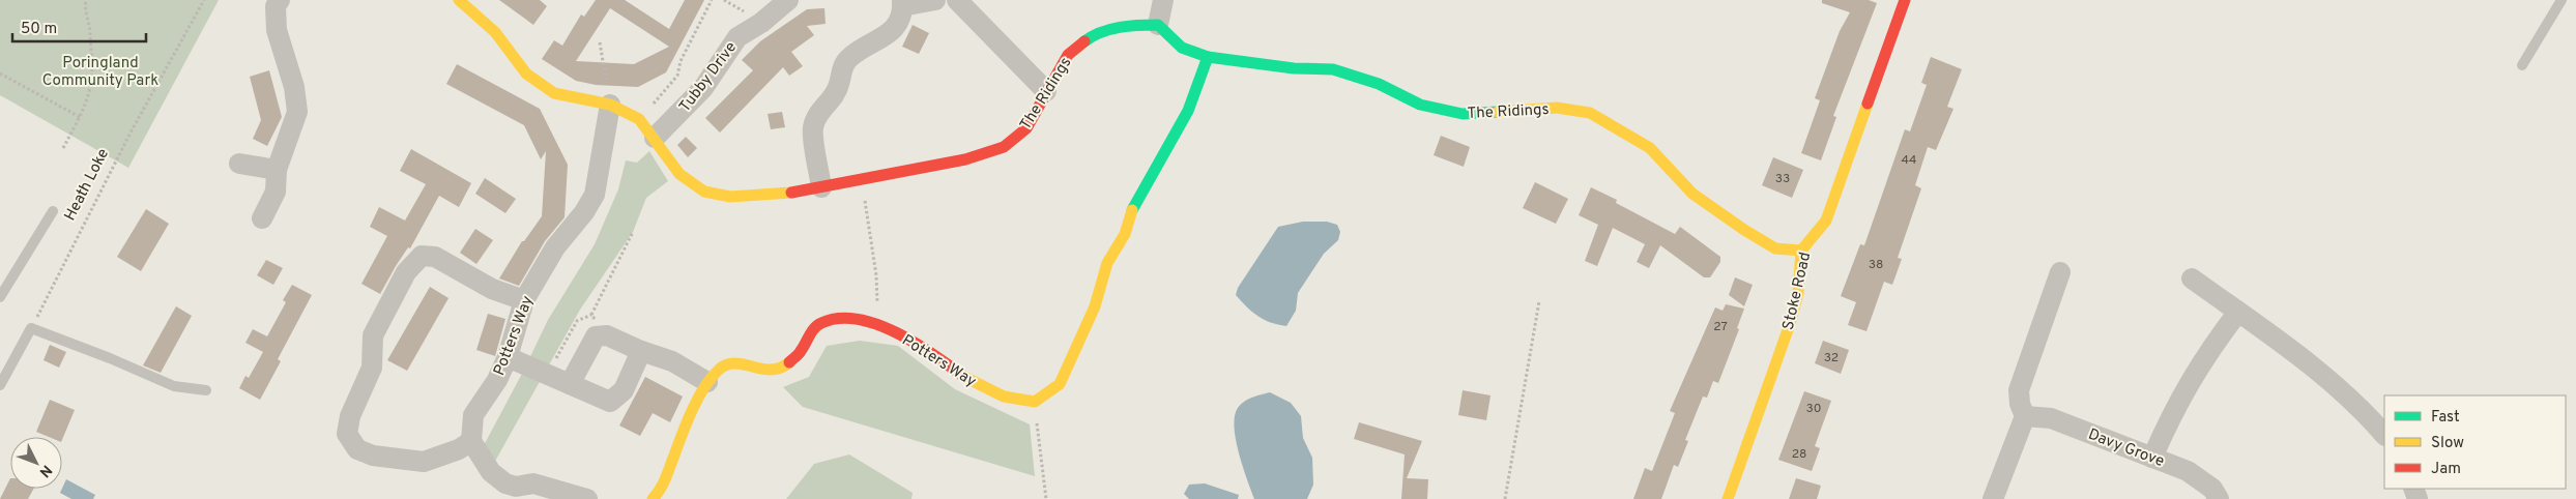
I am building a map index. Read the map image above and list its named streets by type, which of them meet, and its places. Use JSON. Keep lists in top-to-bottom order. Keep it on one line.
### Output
{"streets":{"street":["Tubby Drive","The Ridings","Stoke Road","Potters Way","Davy Grove"],"path":["Heath Loke"]},"crossings":[["Tubby Drive","The Ridings"],["The Ridings","Stoke Road"],["The Ridings","Potters Way"]],"parks":["Poringland Community Park"],"house_numbers":["44","33","38","27","32","30","28"],"legend":["Fast","Slow","Jam"],"scale_bar":"50 m","north":"bottom right"}
